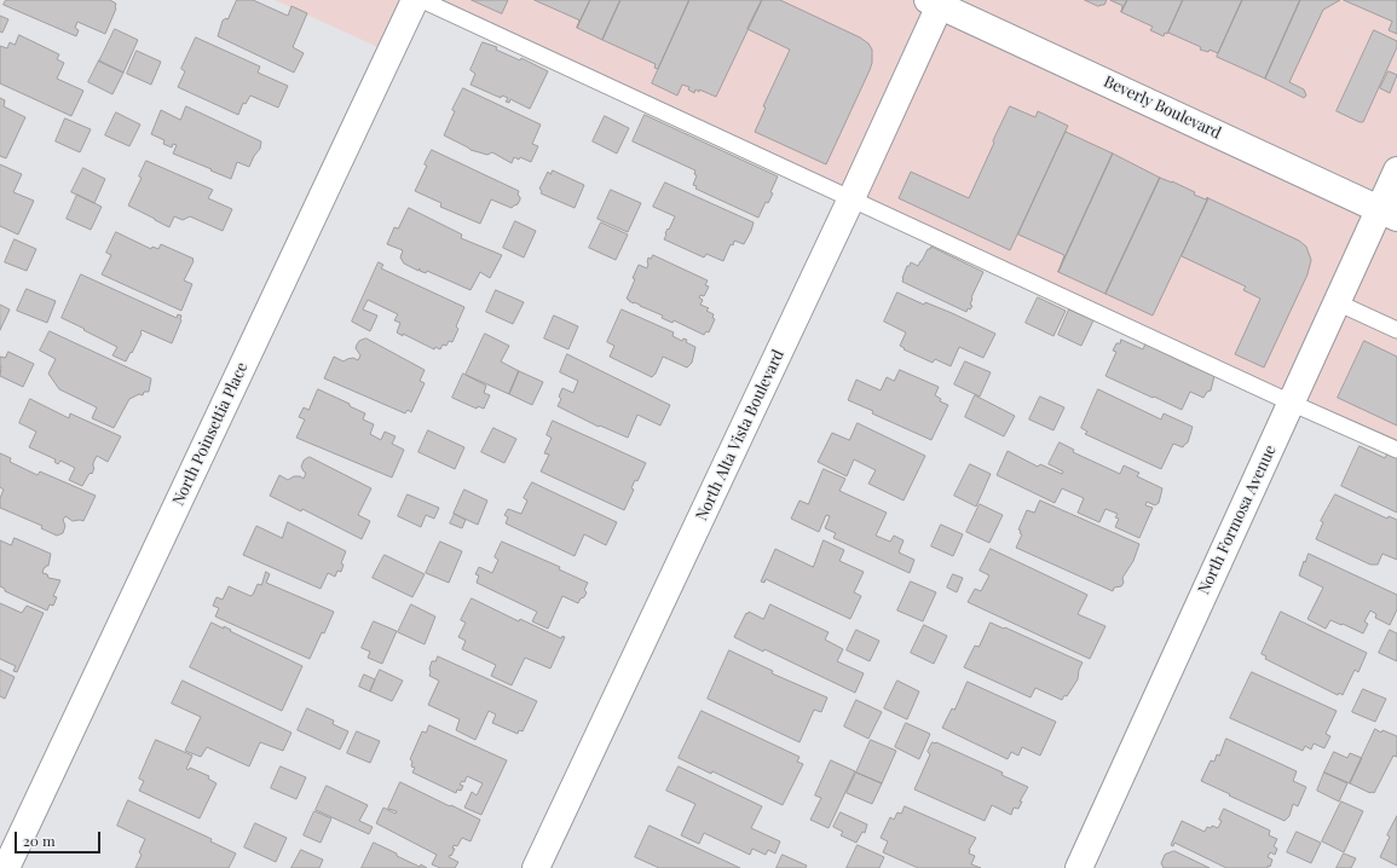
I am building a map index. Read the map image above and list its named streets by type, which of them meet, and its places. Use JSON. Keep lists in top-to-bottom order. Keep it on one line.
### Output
{"streets":{"street":["Beverly Boulevard","North Poinsettia Place","North Alta Vista Boulevard","North Formosa Avenue"]},"crossings":[["Beverly Boulevard","North Alta Vista Boulevard"],["Beverly Boulevard","North Formosa Avenue"]],"scale_bar":"20 m"}
